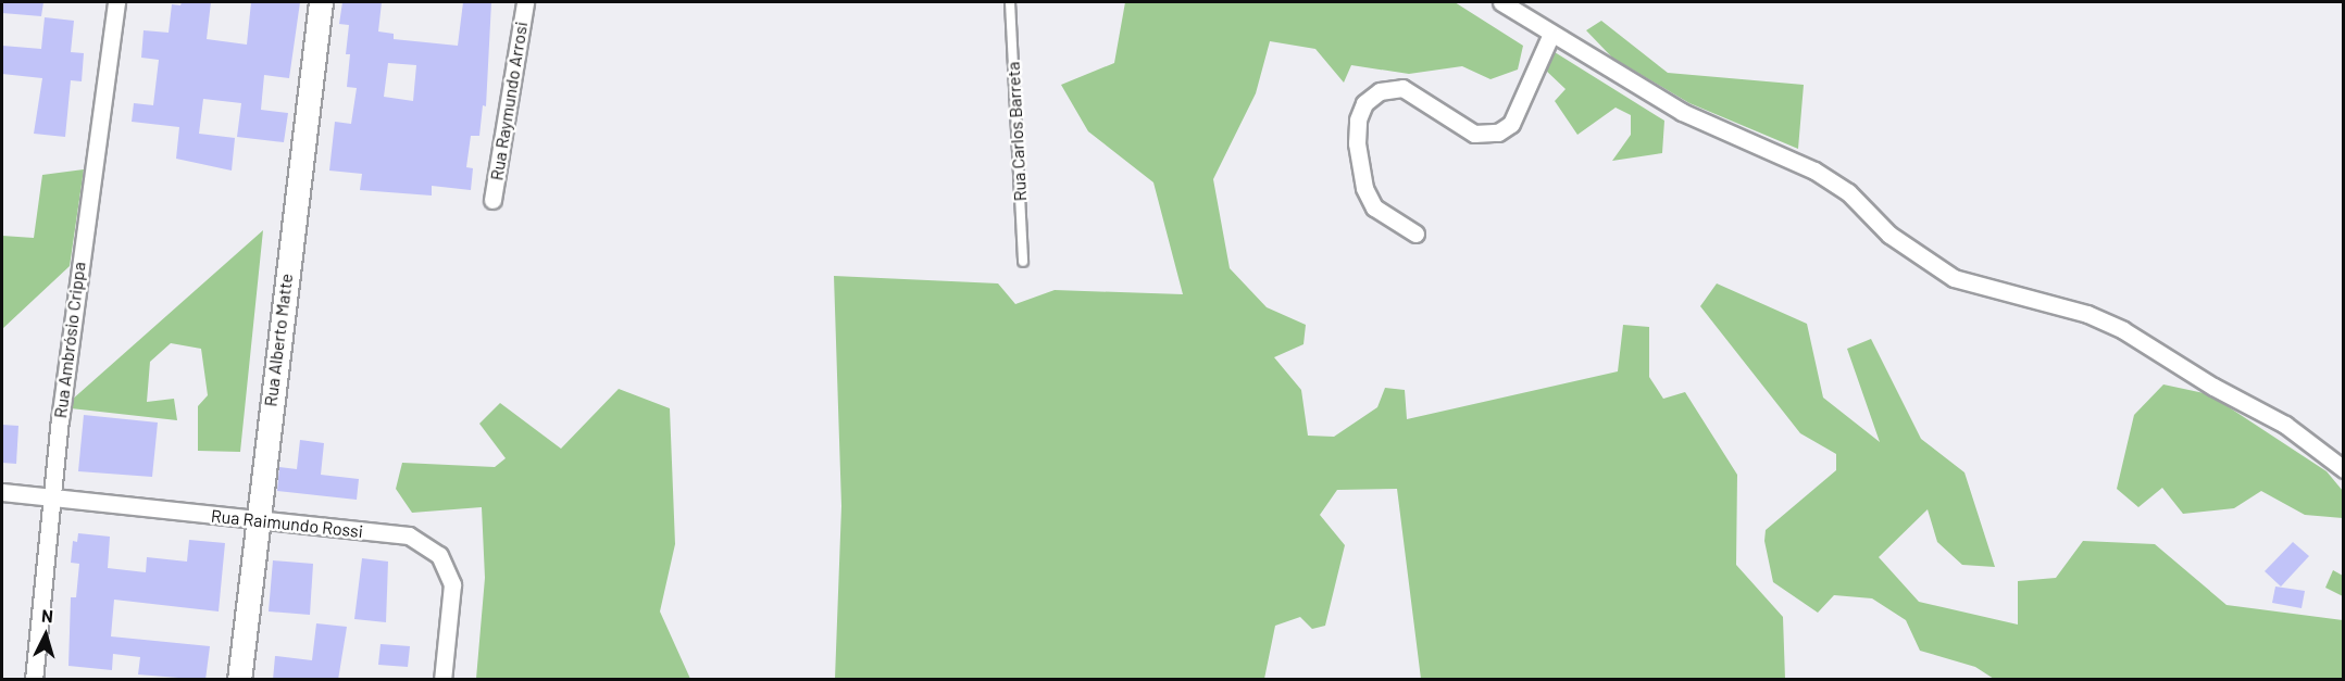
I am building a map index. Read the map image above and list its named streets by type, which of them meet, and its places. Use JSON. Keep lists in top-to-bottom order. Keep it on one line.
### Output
{"streets":{"street":["Rua Raymundo Arrosi","Rua Ambrósio Crippa","Rua Alberto Matte","Rua Raimundo Rossi"],"lane":["Rua Carlos Barreta"]},"crossings":[["Rua Ambrósio Crippa","Rua Raimundo Rossi"],["Rua Alberto Matte","Rua Raimundo Rossi"]],"north":"top"}
